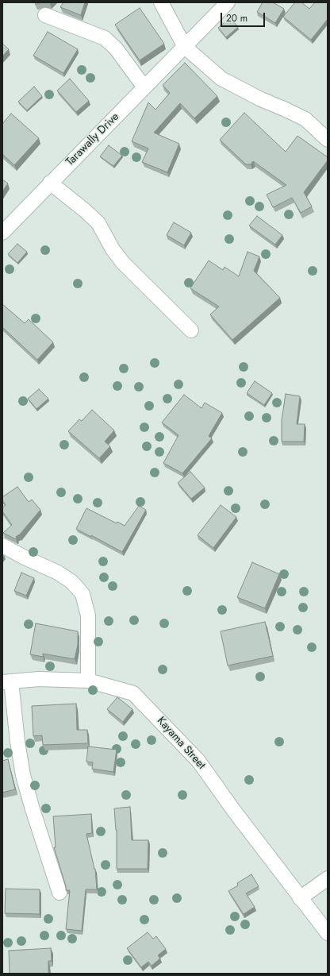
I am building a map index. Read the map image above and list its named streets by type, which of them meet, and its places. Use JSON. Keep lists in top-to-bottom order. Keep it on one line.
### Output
{"streets":{"street":["Tarawally Drive","Kayama Street"]},"scale_bar":"20 m"}
